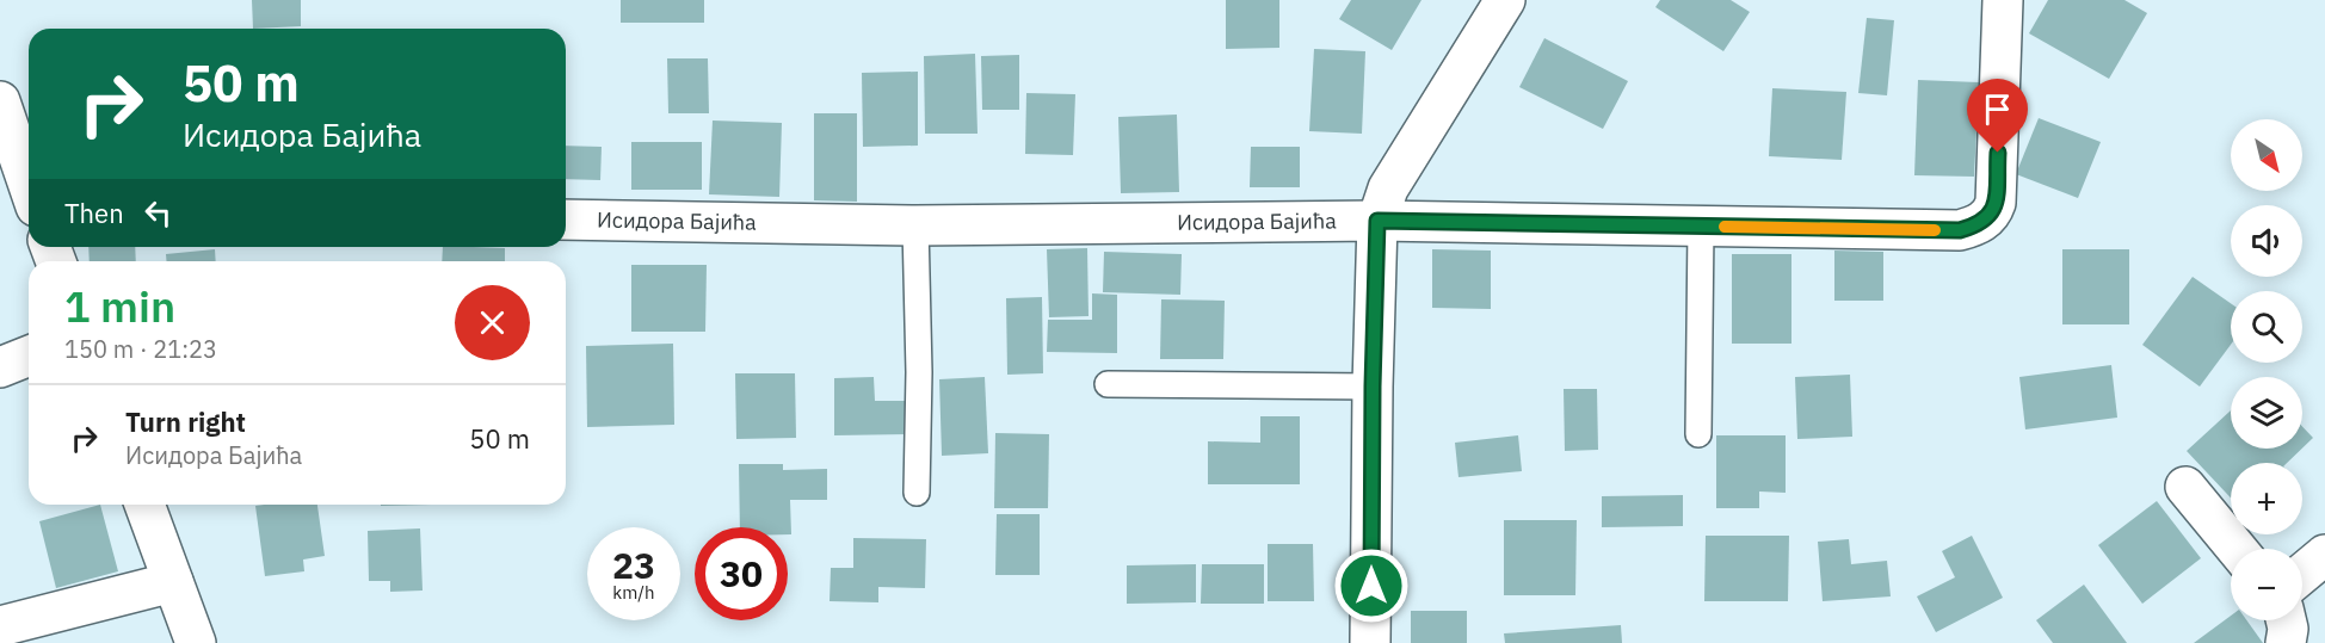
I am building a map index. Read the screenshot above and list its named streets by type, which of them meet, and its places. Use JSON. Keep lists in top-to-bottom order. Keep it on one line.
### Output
{"streets":{"street":["Исидора Бајића"]},"north":"bottom right","page":{"turn":["50 m","Исидора Бајића"],"map_buttons":["+","−"],"then":"Then","heading":["1 min","150 m · 21:23"],"list":[{"name":"Turn right","note":"Исидора Бајића","value":"50 m"}],"speed":"23 km/h","limit":"30"}}
